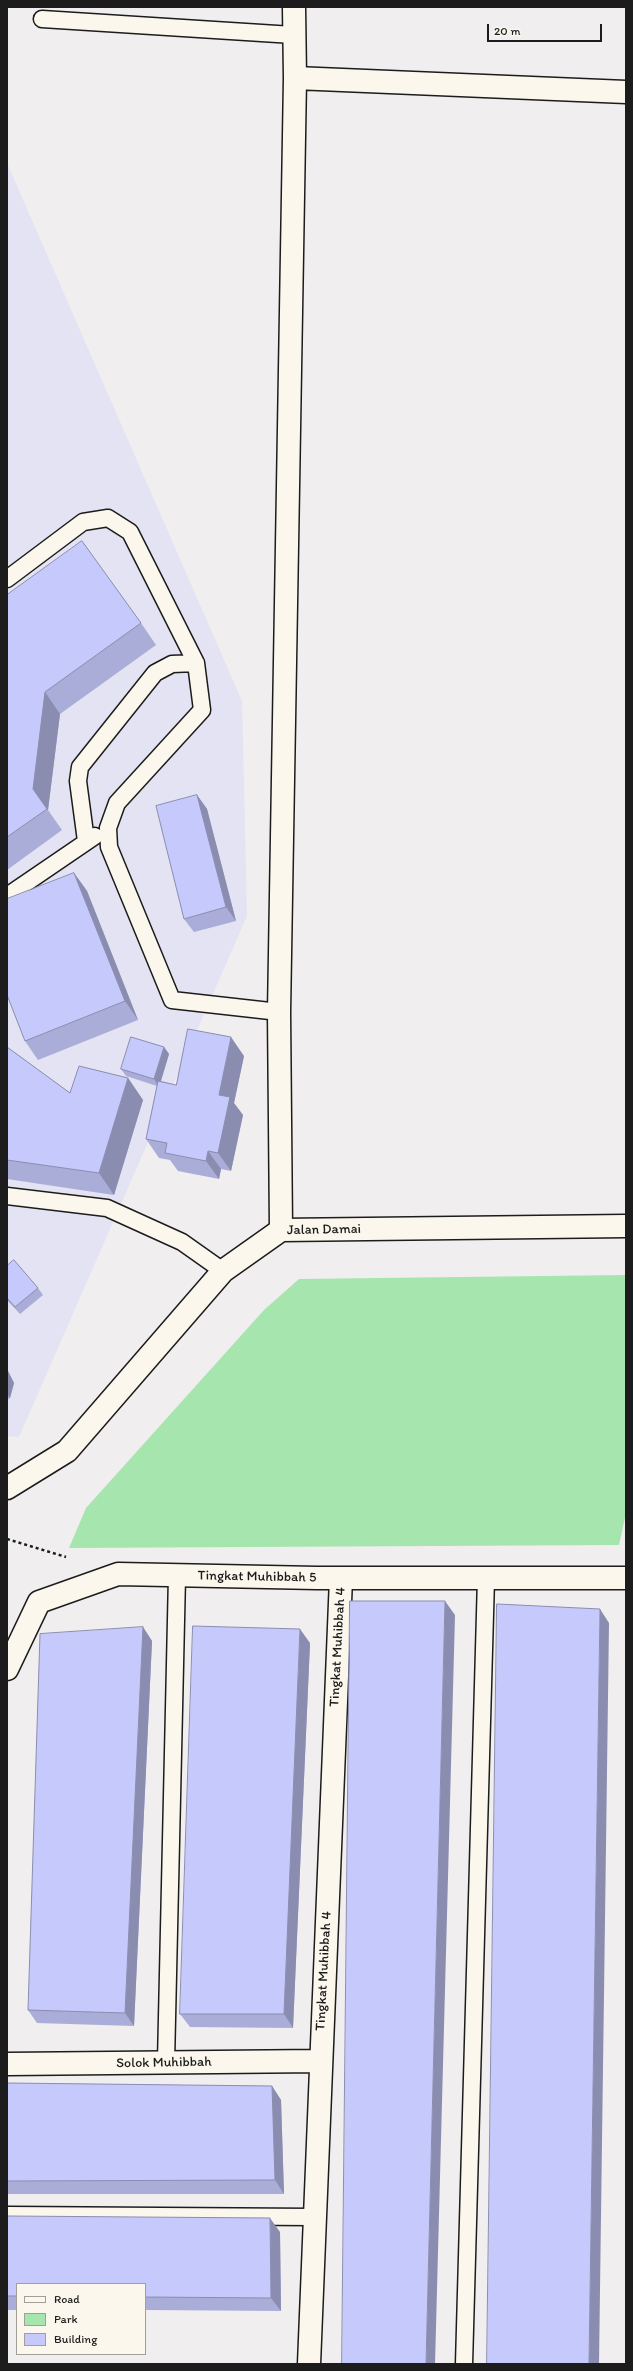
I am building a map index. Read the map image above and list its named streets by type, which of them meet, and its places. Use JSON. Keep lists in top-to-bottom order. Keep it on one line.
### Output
{"streets":{"street":["Jalan Damai","Tingkat Muhibbah 5","Tingkat Muhibbah 4","Solok Muhibbah"]},"crossings":[["Tingkat Muhibbah 5","Tingkat Muhibbah 4"],["Tingkat Muhibbah 4","Solok Muhibbah"]],"legend":["Road","Park","Building"],"scale_bar":"20 m"}
